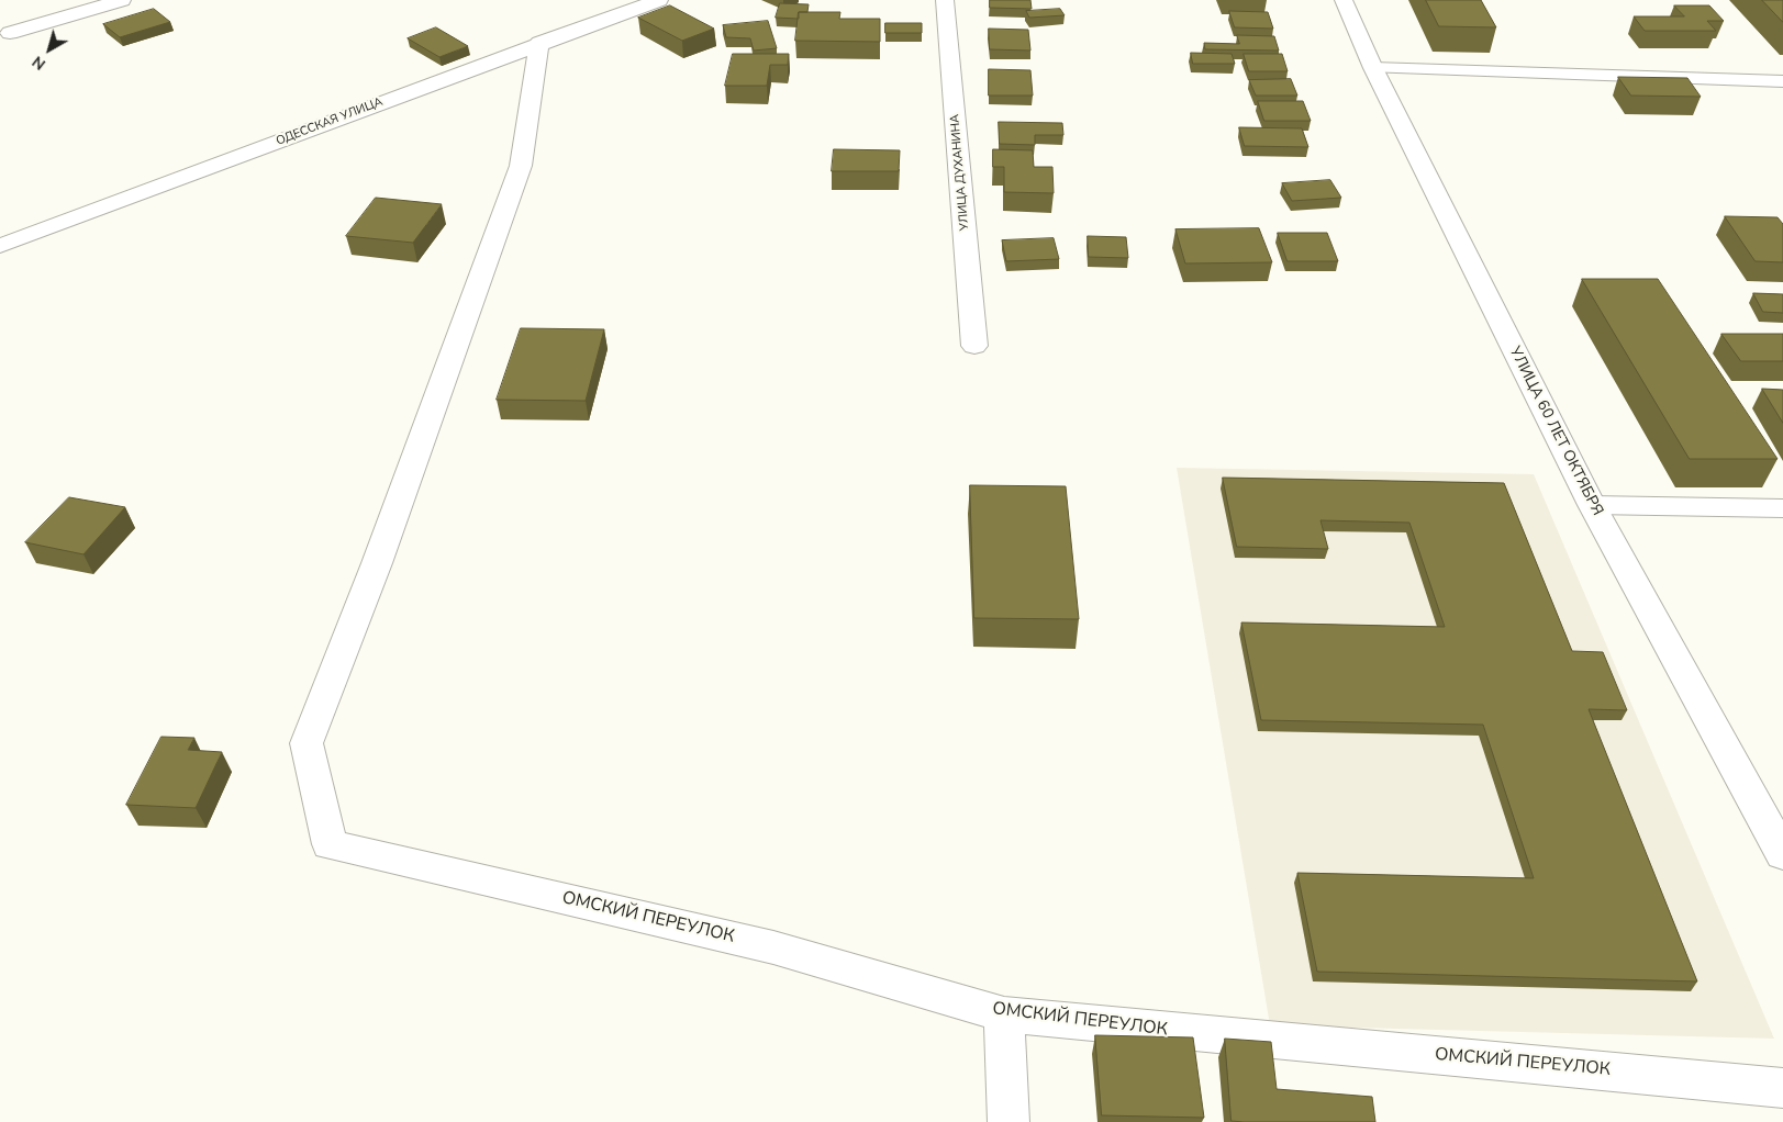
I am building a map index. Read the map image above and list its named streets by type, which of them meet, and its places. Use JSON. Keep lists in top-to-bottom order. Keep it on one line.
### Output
{"streets":{"street":["ОДЕССКАЯ УЛИЦА","УЛИЦА ДУХАНИНА","УЛИЦА 60 ЛЕТ ОКТЯБРЯ","ОМСКИЙ ПЕРЕУЛОК"]},"crossings":[["ОДЕССКАЯ УЛИЦА","ОМСКИЙ ПЕРЕУЛОК"]],"north":"bottom left"}
